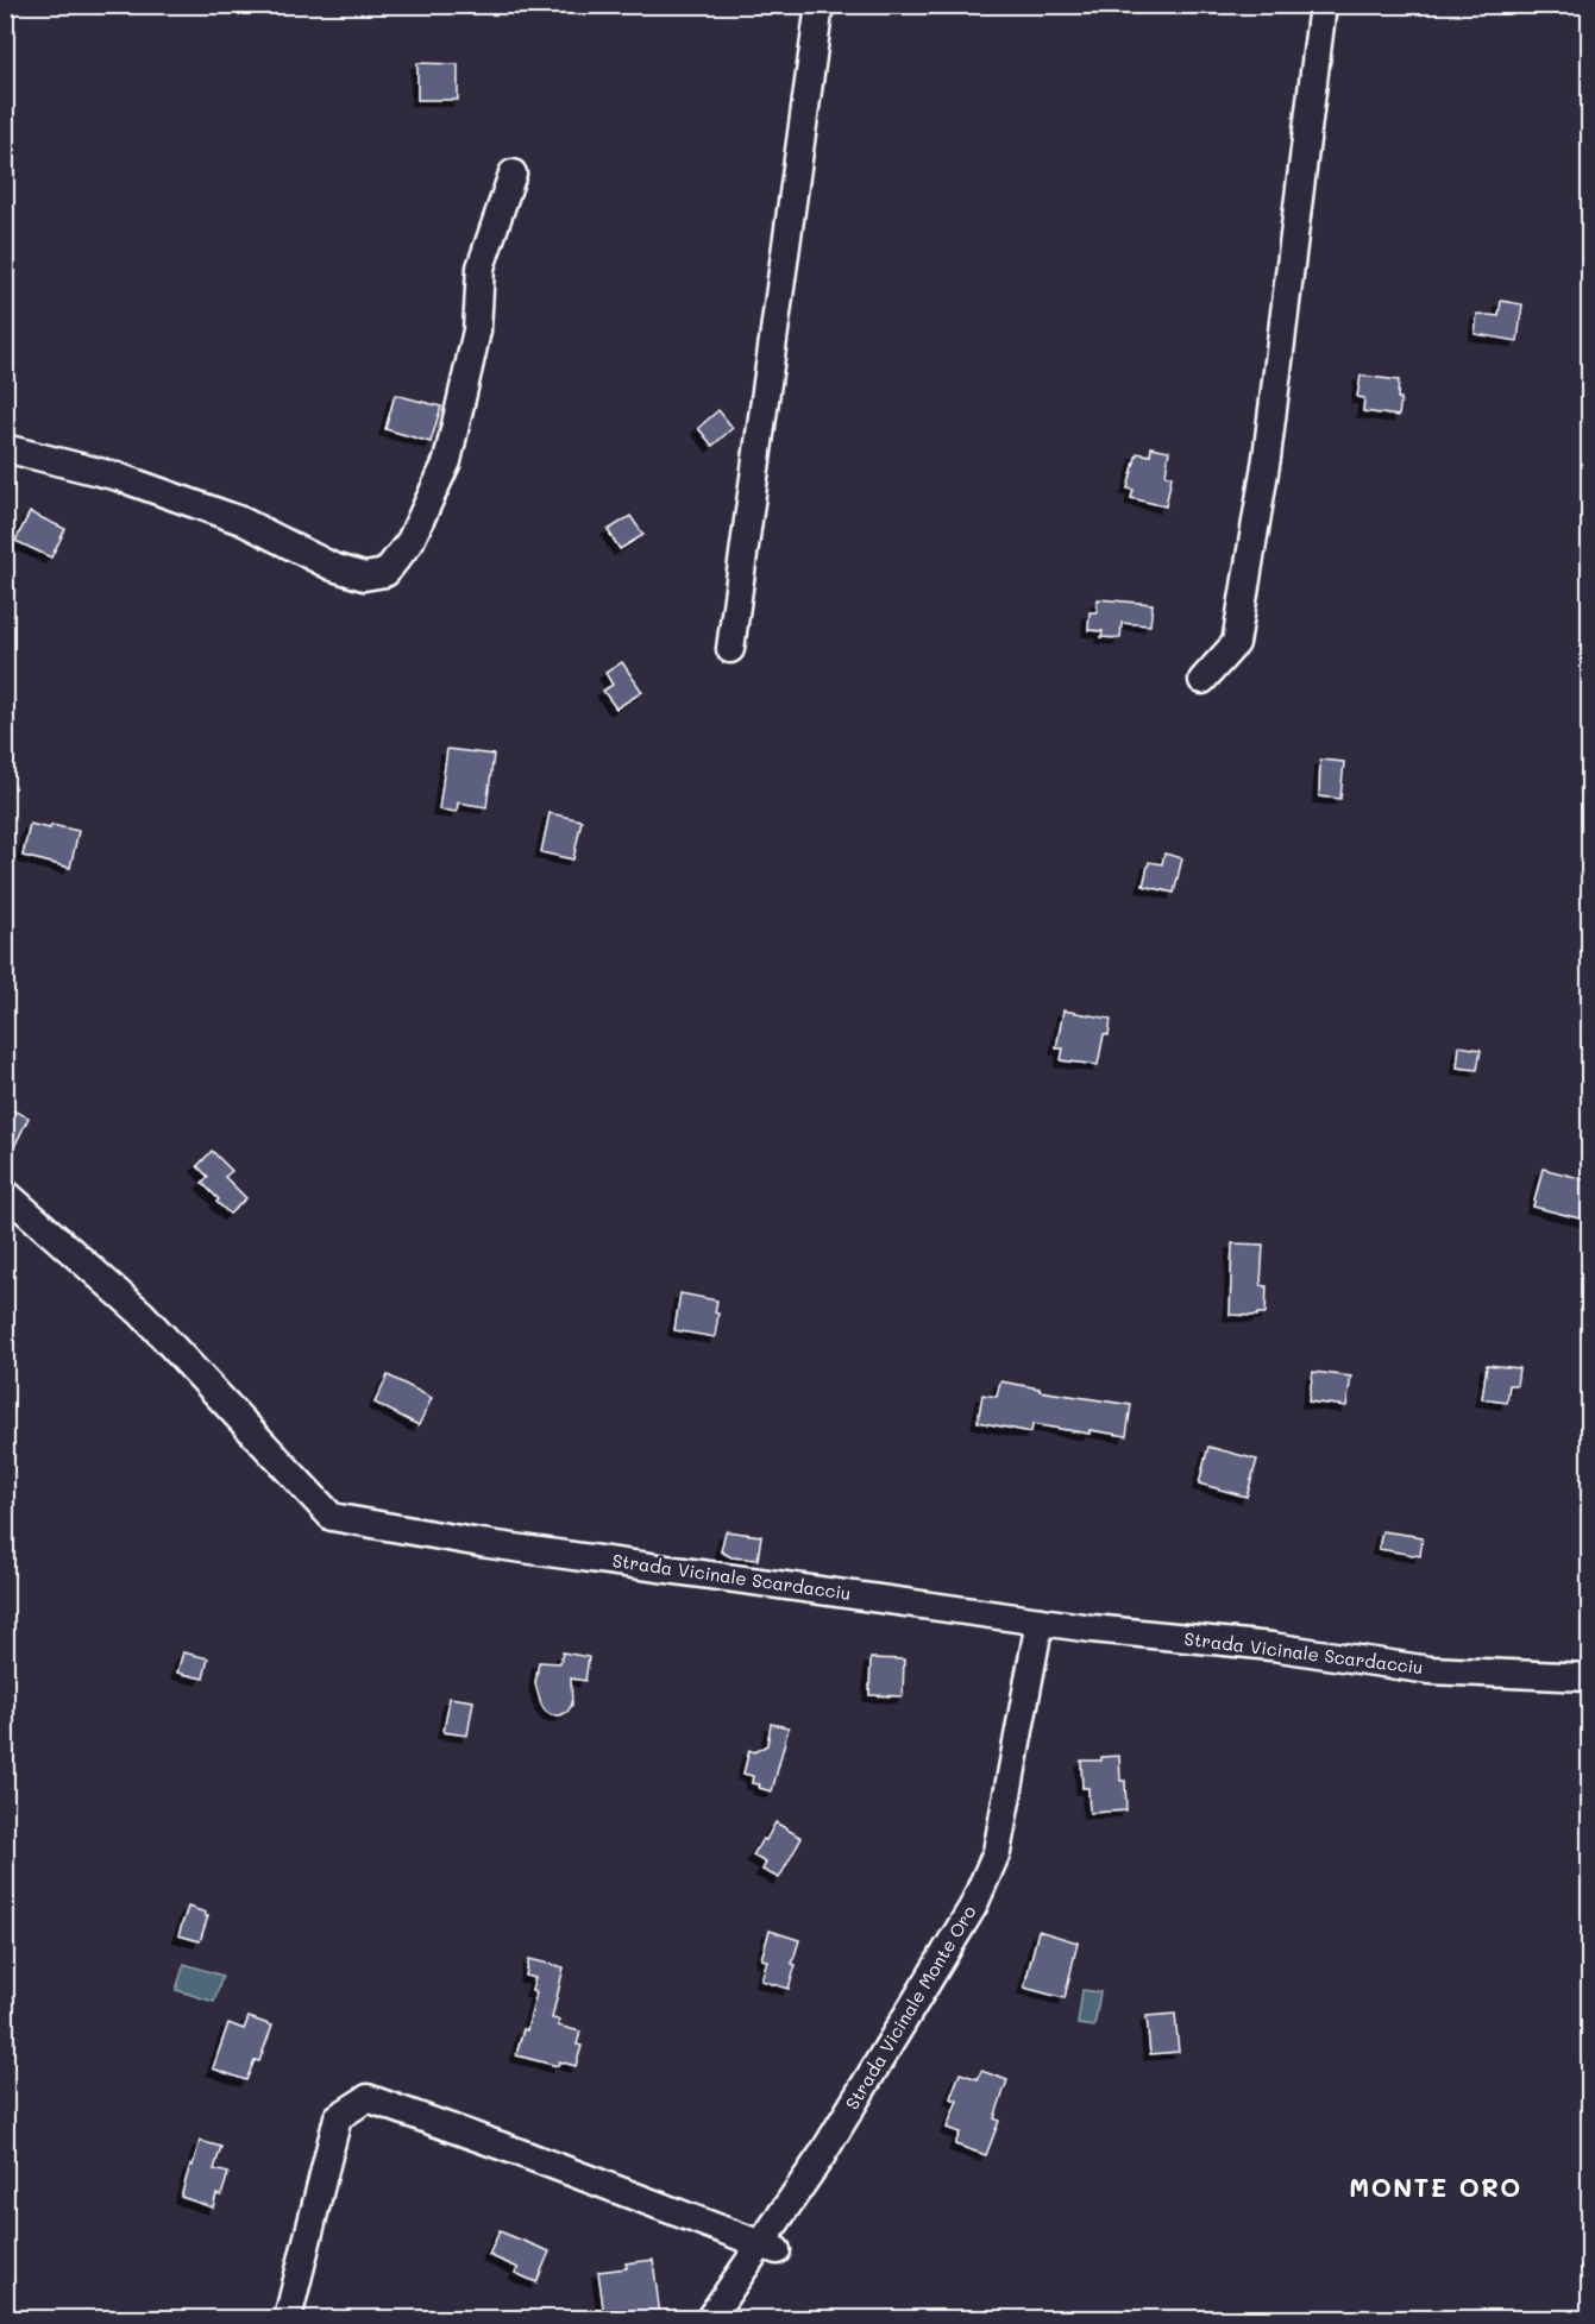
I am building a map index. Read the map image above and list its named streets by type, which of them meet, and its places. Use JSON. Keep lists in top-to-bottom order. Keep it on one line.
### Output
{"streets":{"street":["Strada Vicinale Scardacciu","Strada Vicinale Monte Oro"]},"crossings":[["Strada Vicinale Scardacciu","Strada Vicinale Monte Oro"]],"districts":["MONTE ORO"]}
